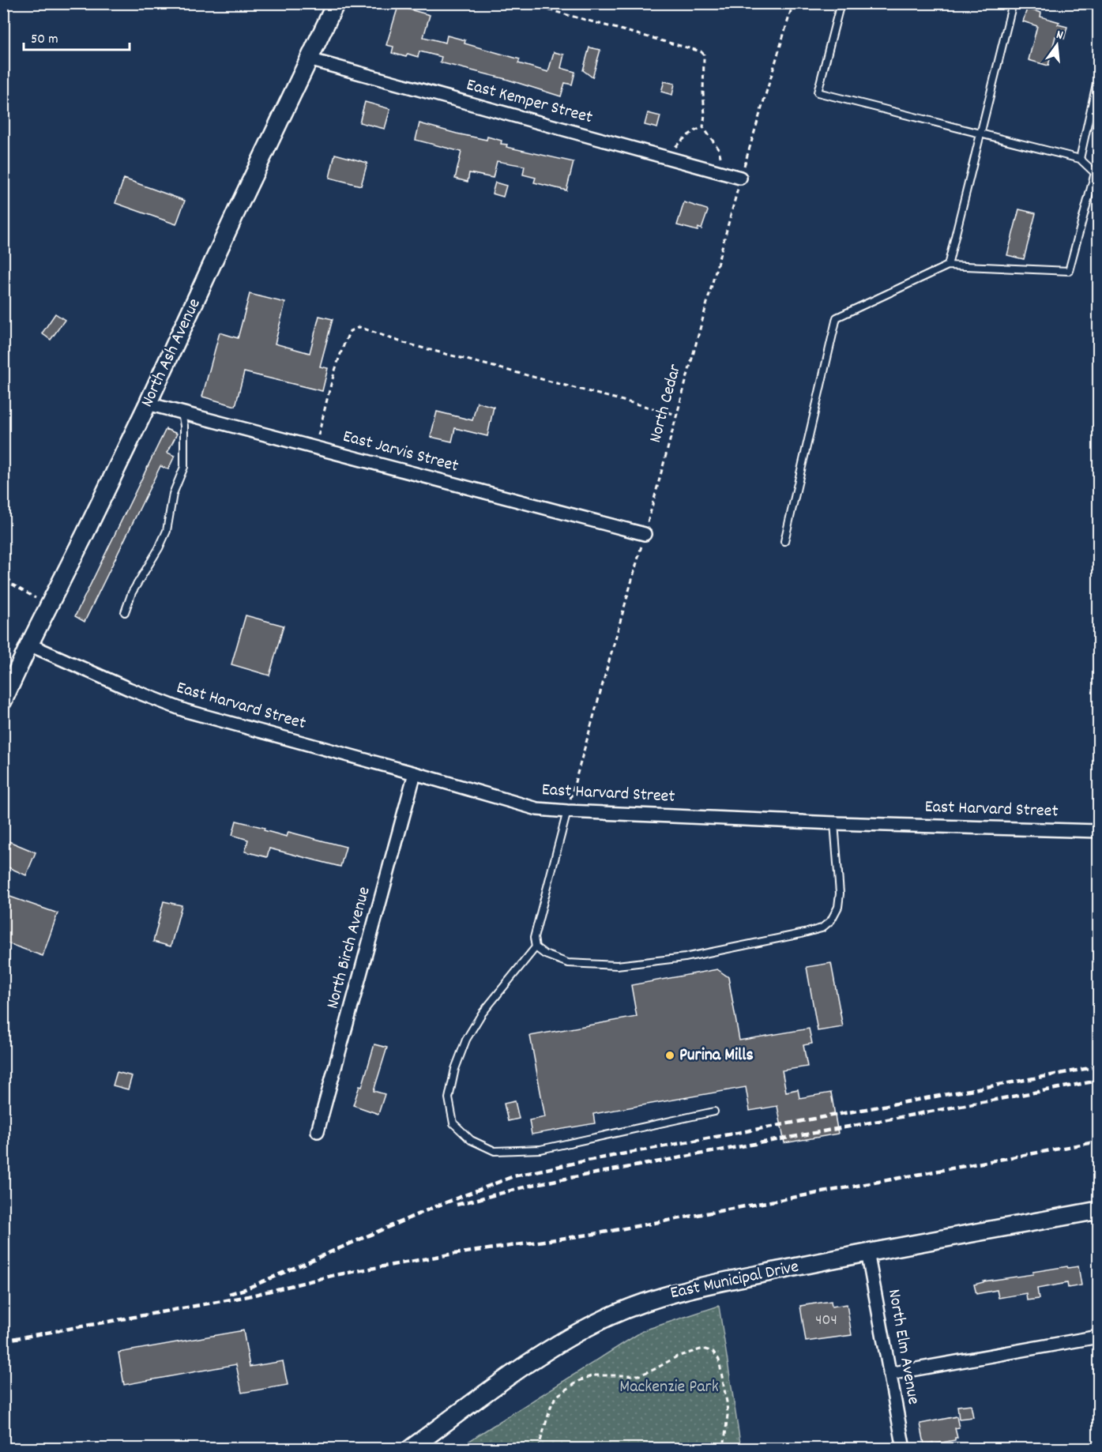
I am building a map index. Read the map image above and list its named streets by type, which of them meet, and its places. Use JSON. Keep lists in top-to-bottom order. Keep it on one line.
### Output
{"streets":{"street":["East Kemper Street","North Ash Avenue","East Jarvis Street","East Harvard Street","North Birch Avenue","East Municipal Drive","North Elm Avenue"],"path":["North Cedar"]},"crossings":[["East Kemper Street","North Ash Avenue"],["East Kemper Street","North Cedar"],["North Ash Avenue","East Jarvis Street"],["North Ash Avenue","East Harvard Street"],["North Cedar","East Jarvis Street"],["North Cedar","East Harvard Street"],["East Harvard Street","North Birch Avenue"],["East Municipal Drive","North Elm Avenue"]],"parks":["Mackenzie Park"],"places":["Purina Mills"],"house_numbers":["404"],"scale_bar":"50 m","north":"top"}
